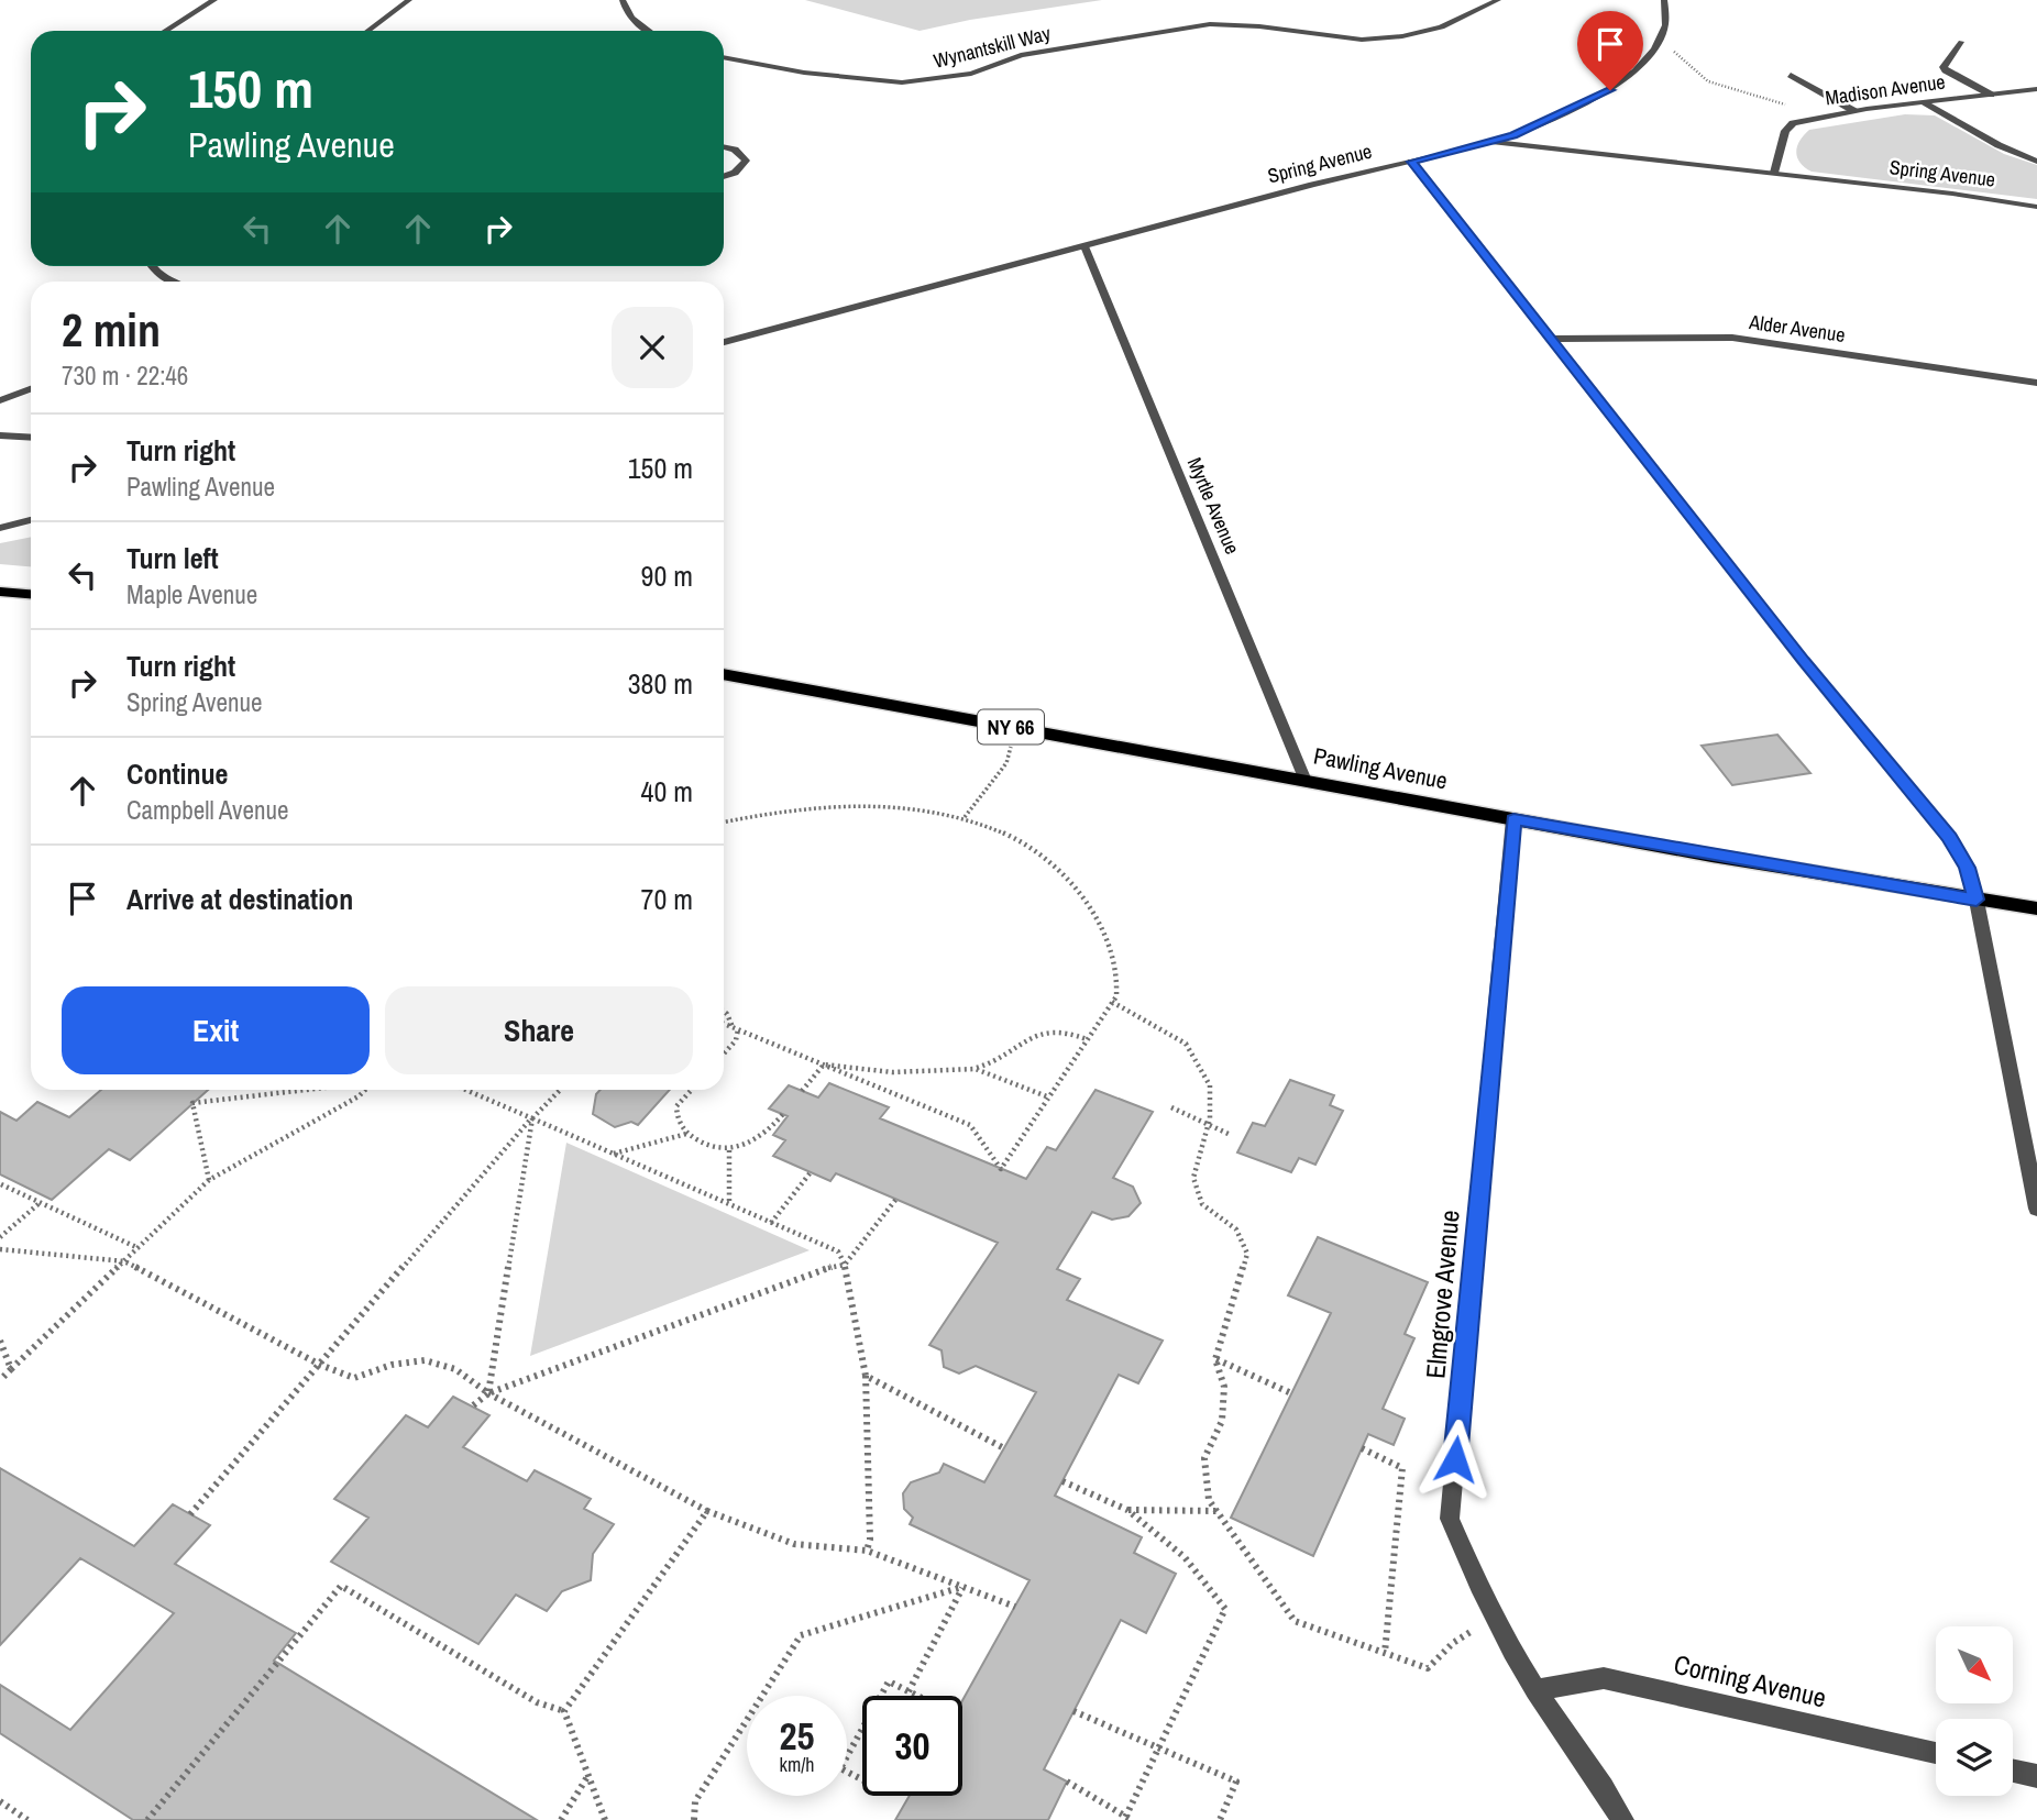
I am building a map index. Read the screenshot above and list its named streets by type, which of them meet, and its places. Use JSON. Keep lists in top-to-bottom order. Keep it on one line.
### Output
{"streets":{"main road":["NY 66","Pawling Avenue"],"street":["Wynantskill Way","Madison Avenue","Spring Avenue","Alder Avenue","Myrtle Avenue","Elmgrove Avenue","Corning Avenue"]},"crossings":[["Madison Avenue","Spring Avenue"],["Spring Avenue","Myrtle Avenue"],["Myrtle Avenue","Pawling Avenue"],["Pawling Avenue","Elmgrove Avenue"],["Elmgrove Avenue","Corning Avenue"]],"north":"bottom right","page":{"turn":["150 m","Pawling Avenue"],"heading":["2 min","730 m · 22:46"],"list":[{"name":"Turn right","note":"Pawling Avenue","value":"150 m"},{"name":"Turn left","note":"Maple Avenue","value":"90 m"},{"name":"Turn right","note":"Spring Avenue","value":"380 m"},{"name":"Continue","note":"Campbell Avenue","value":"40 m"},{"name":"Arrive at destination","value":"70 m"}],"buttons":["Exit","Share"],"speed":"25 km/h","limit":"30"}}
